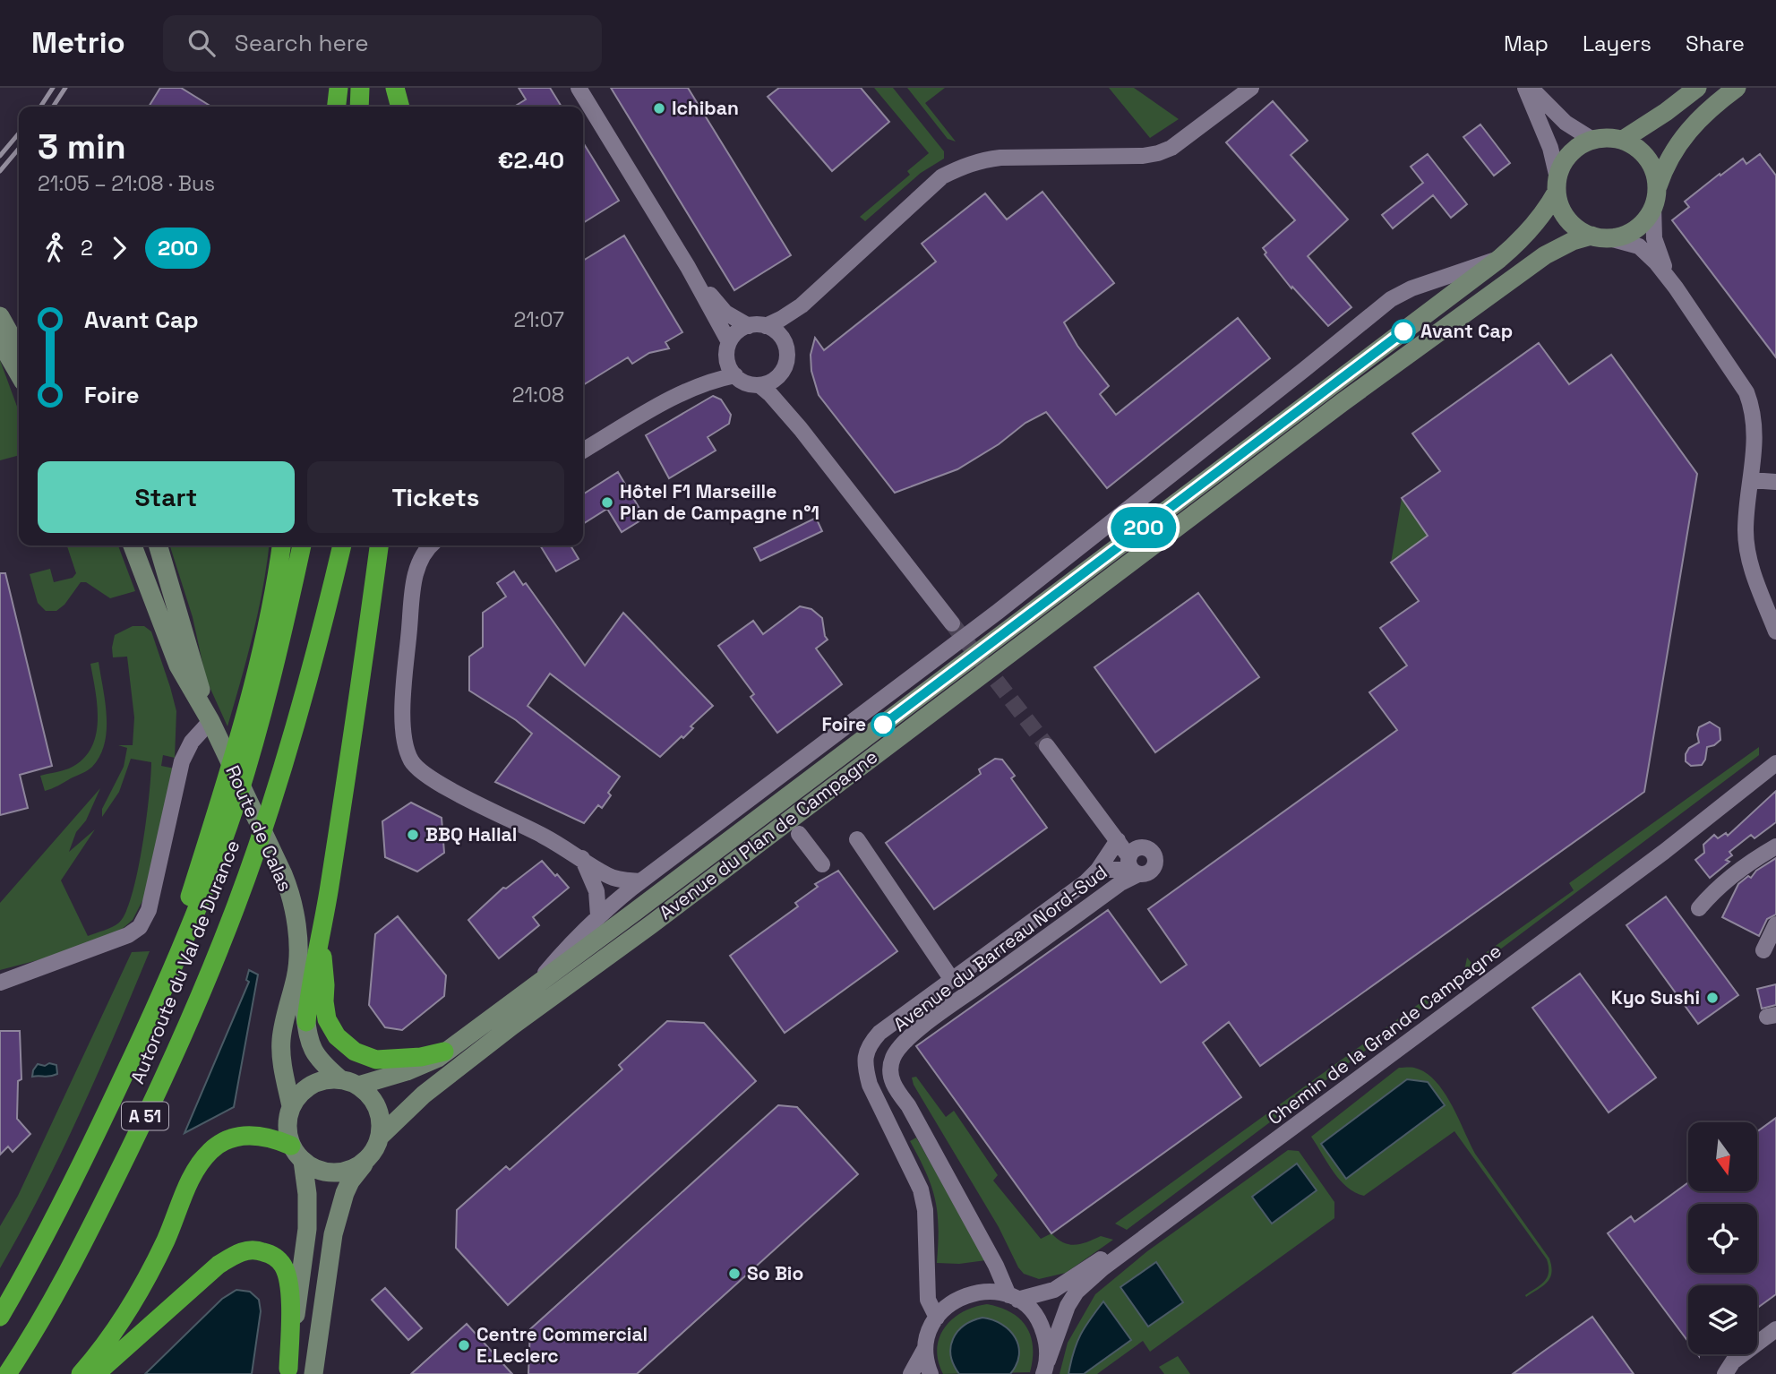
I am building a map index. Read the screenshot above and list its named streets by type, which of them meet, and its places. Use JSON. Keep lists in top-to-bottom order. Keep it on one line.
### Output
{"streets":{"highway":["Autoroute du Val de Durance","A 51"],"main road":["Route de Calas","Avenue du Plan de Campagne"],"street":["Avenue du Barreau Nord-Sud","Chemin de la Grande Campagne"]},"crossings":[["Route de Calas","Avenue du Plan de Campagne"],["Avenue du Barreau Nord-Sud","Chemin de la Grande Campagne"]],"places":["Ichiban","Avant Cap","Hôtel F1 Marseille Plan de Campagne n°1","Foire","BBQ Hallal","Kyo Sushi","So Bio","Centre Commercial E.Leclerc"],"lines":["bus line 200"],"north":"bottom","page":{"header":"Metrio","search":"Search here","nav":["Map","Layers","Share"],"on_map":"200","heading":["3 min","21:05 – 21:08 · Bus","€2.40"],"legs":["2","200"],"list":[{"name":"Avant Cap","value":"21:07"},{"name":"Foire","value":"21:08"}],"buttons":["Start","Tickets"]}}
